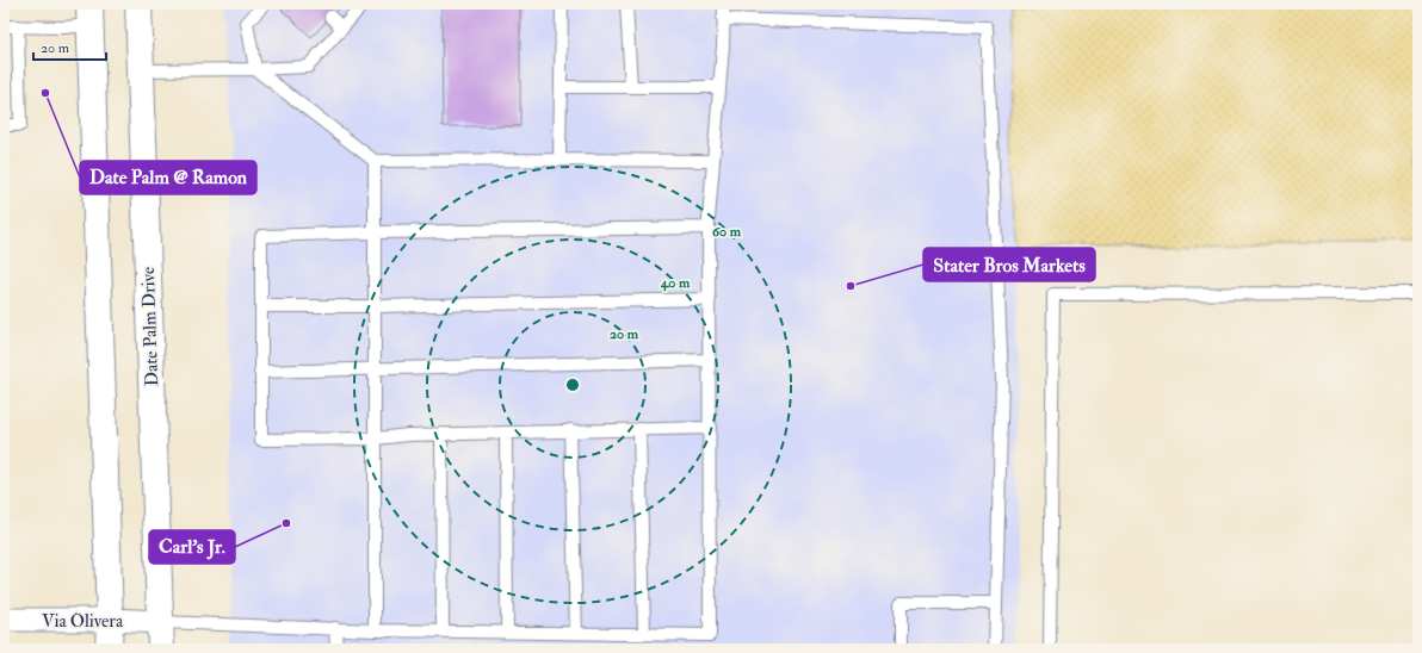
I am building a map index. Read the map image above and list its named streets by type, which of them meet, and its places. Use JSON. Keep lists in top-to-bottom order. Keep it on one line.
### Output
{"streets":{"main road":["Date Palm Drive"],"street":["Via Olivera"]},"crossings":[["Date Palm Drive","Via Olivera"]],"places":["Date Palm @ Ramon","Stater Bros Markets","Carl's Jr."],"scale_bar":"20 m","rings":["60 m","40 m","20 m"]}
